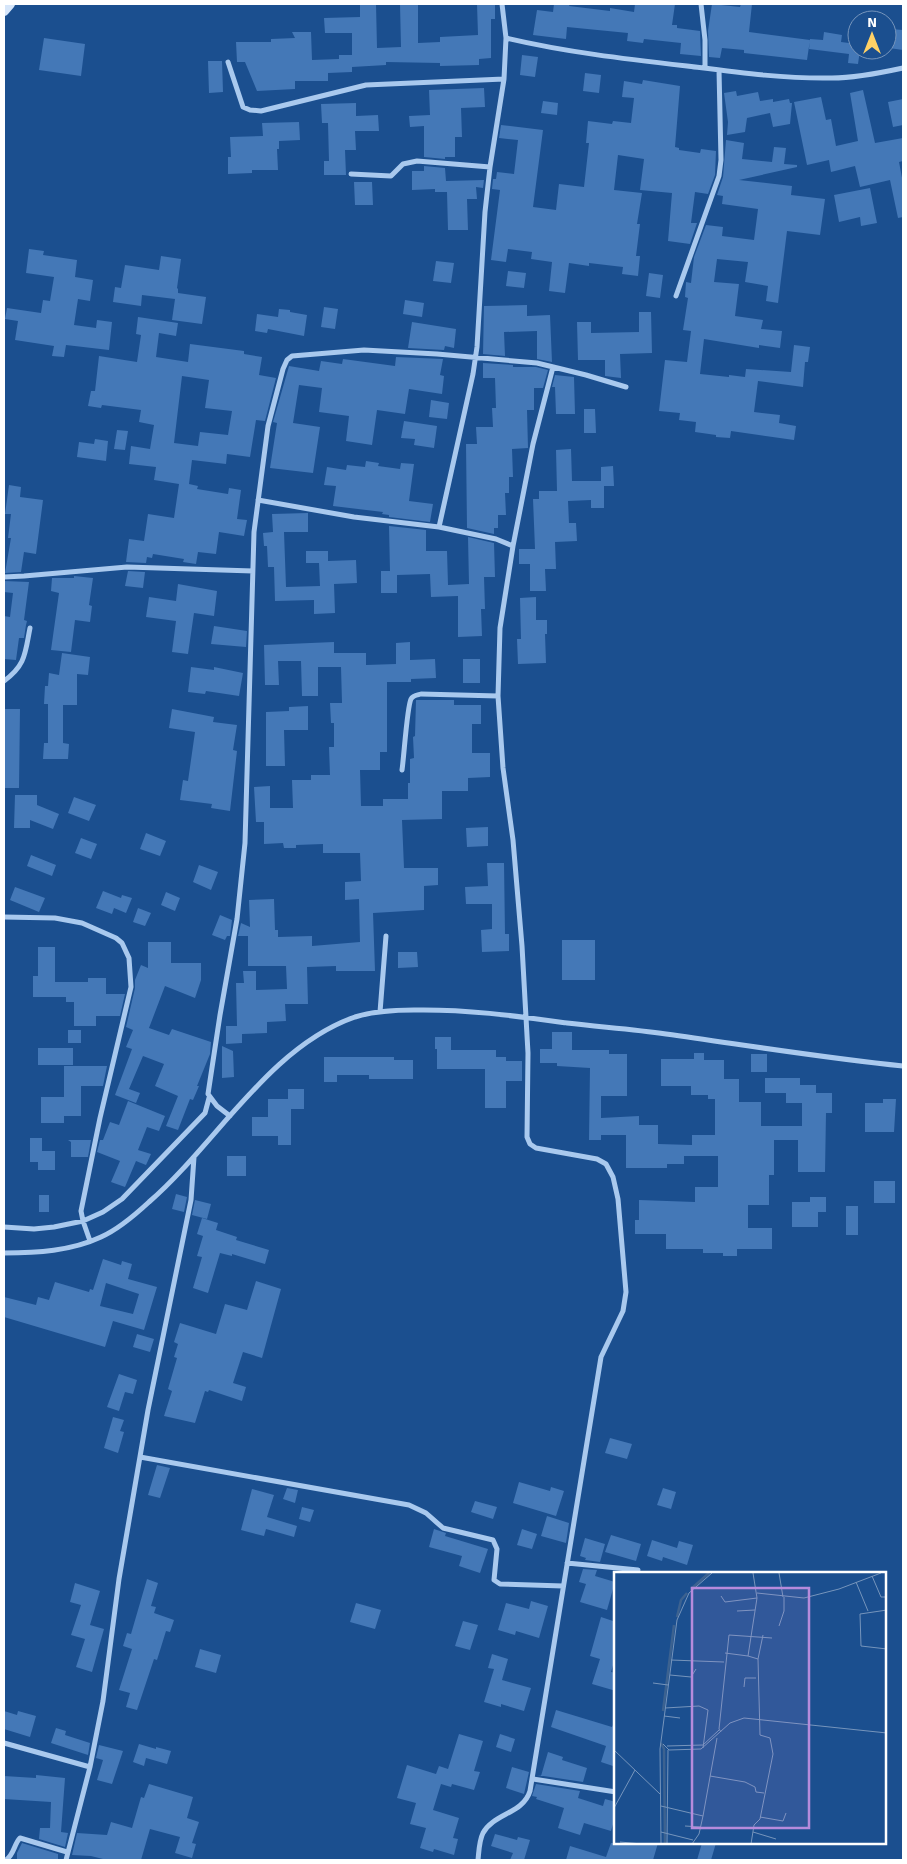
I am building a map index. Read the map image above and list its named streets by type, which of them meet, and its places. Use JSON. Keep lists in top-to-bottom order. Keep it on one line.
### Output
{"north":"top"}
